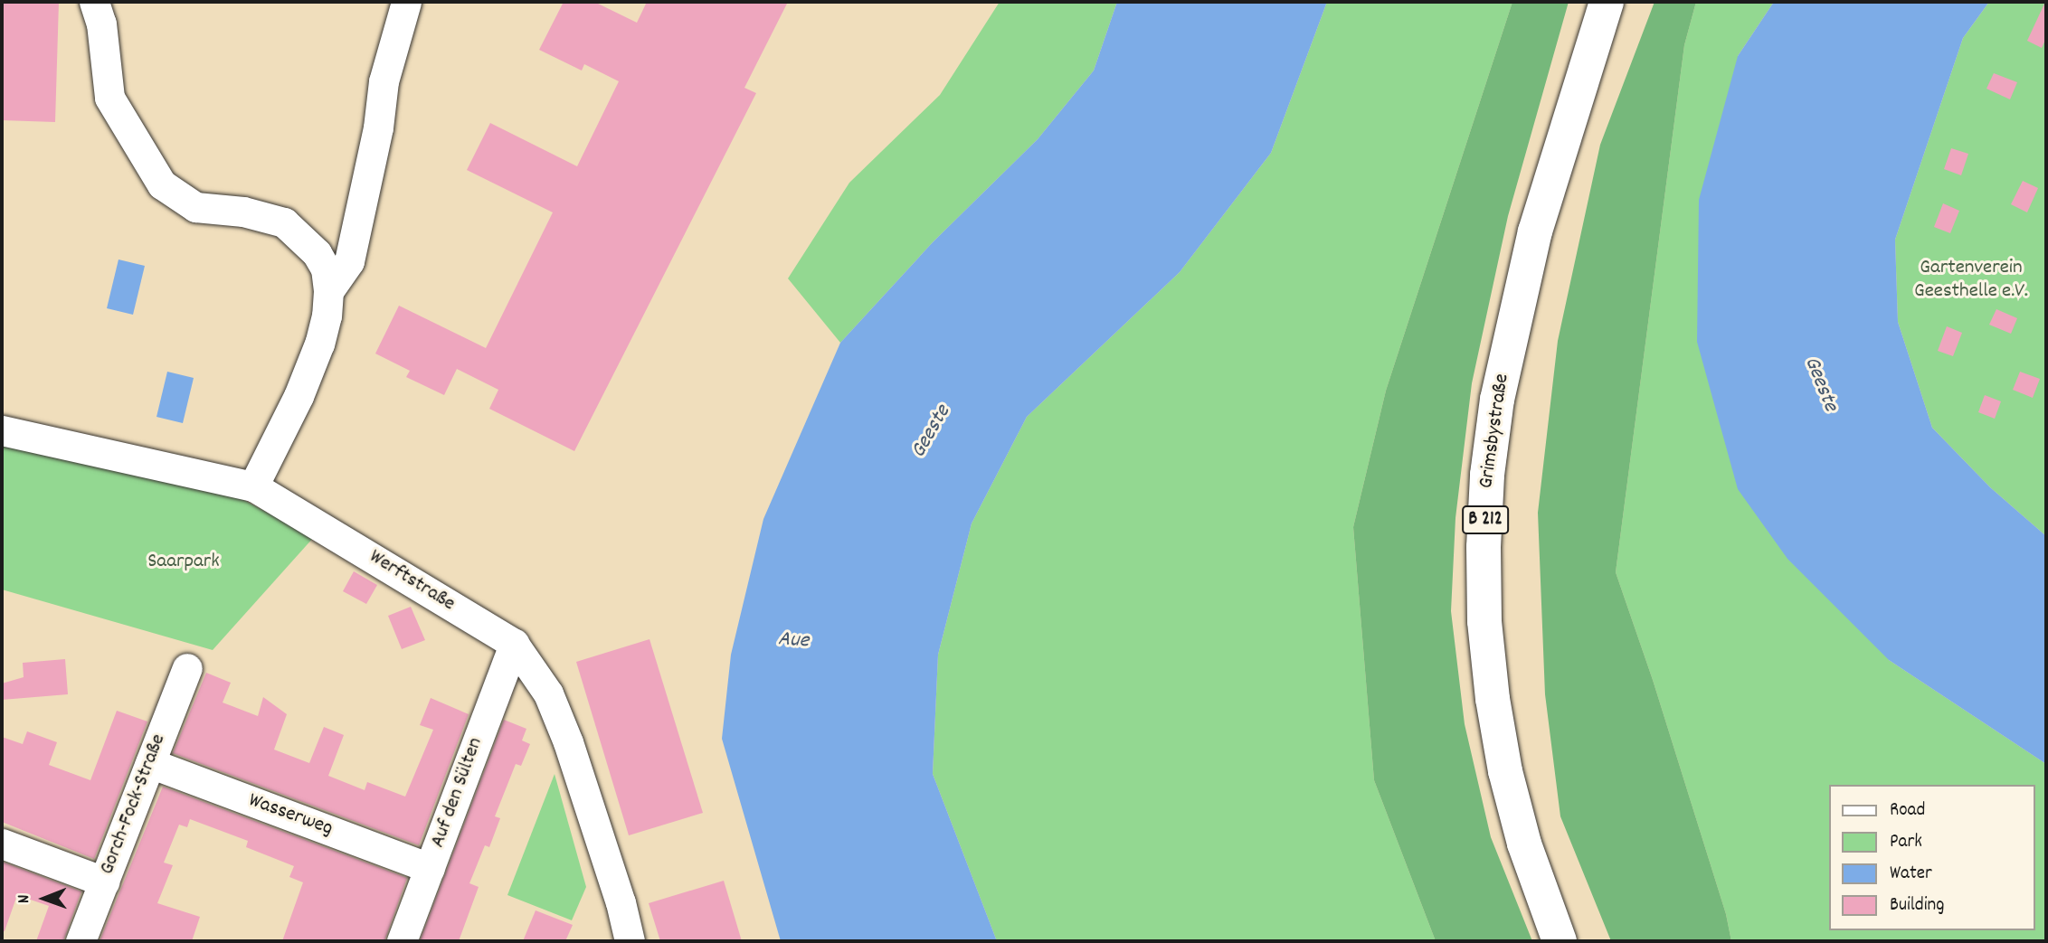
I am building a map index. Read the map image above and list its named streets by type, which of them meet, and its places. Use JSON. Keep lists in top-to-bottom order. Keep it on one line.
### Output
{"streets":{"highway":["Grimsbystraße","B 212"],"street":["Werftstraße","Auf den Sülten","Gorch-Fock-Straße","Wasserweg"]},"crossings":[["Werftstraße","Auf den Sülten"],["Auf den Sülten","Wasserweg"],["Gorch-Fock-Straße","Wasserweg"]],"water":["Geeste","Aue"],"parks":["Gartenverein Geesthelle e.V.","Saarpark"],"legend":["Road","Park","Water","Building"],"north":"left"}
